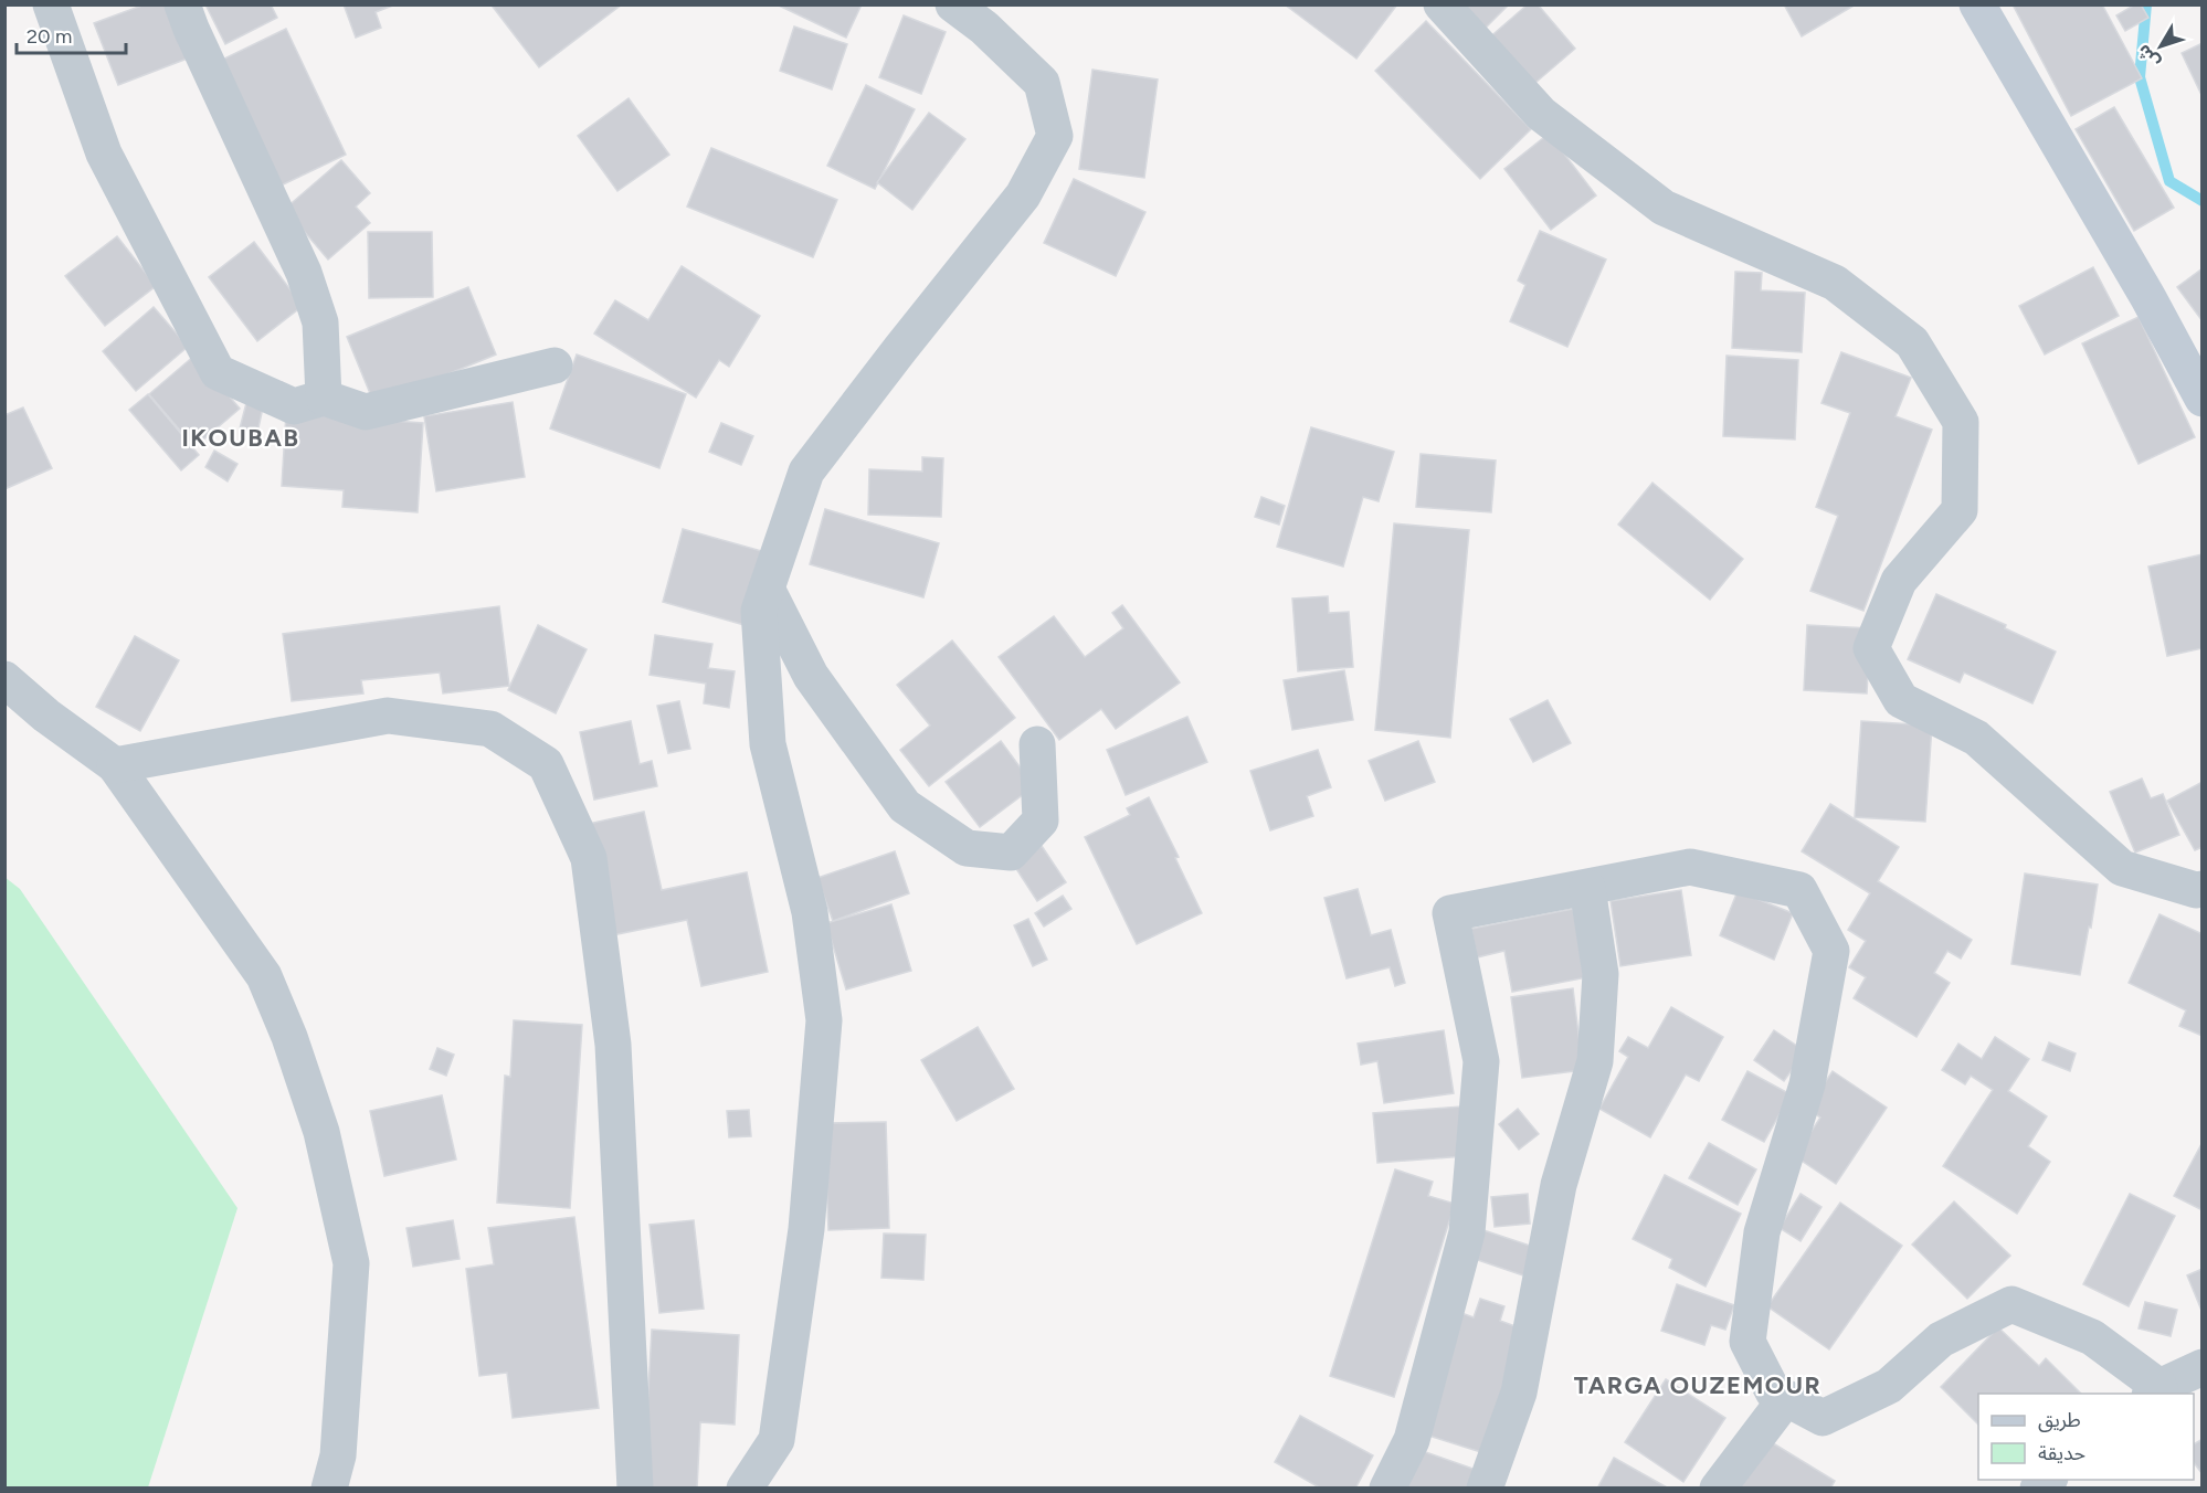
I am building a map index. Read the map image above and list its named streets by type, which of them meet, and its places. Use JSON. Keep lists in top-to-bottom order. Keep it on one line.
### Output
{"districts":["IKOUBAB","TARGA OUZEMOUR"],"legend":["طريق","حديقة"],"scale_bar":"20 m","north":"bottom left"}
